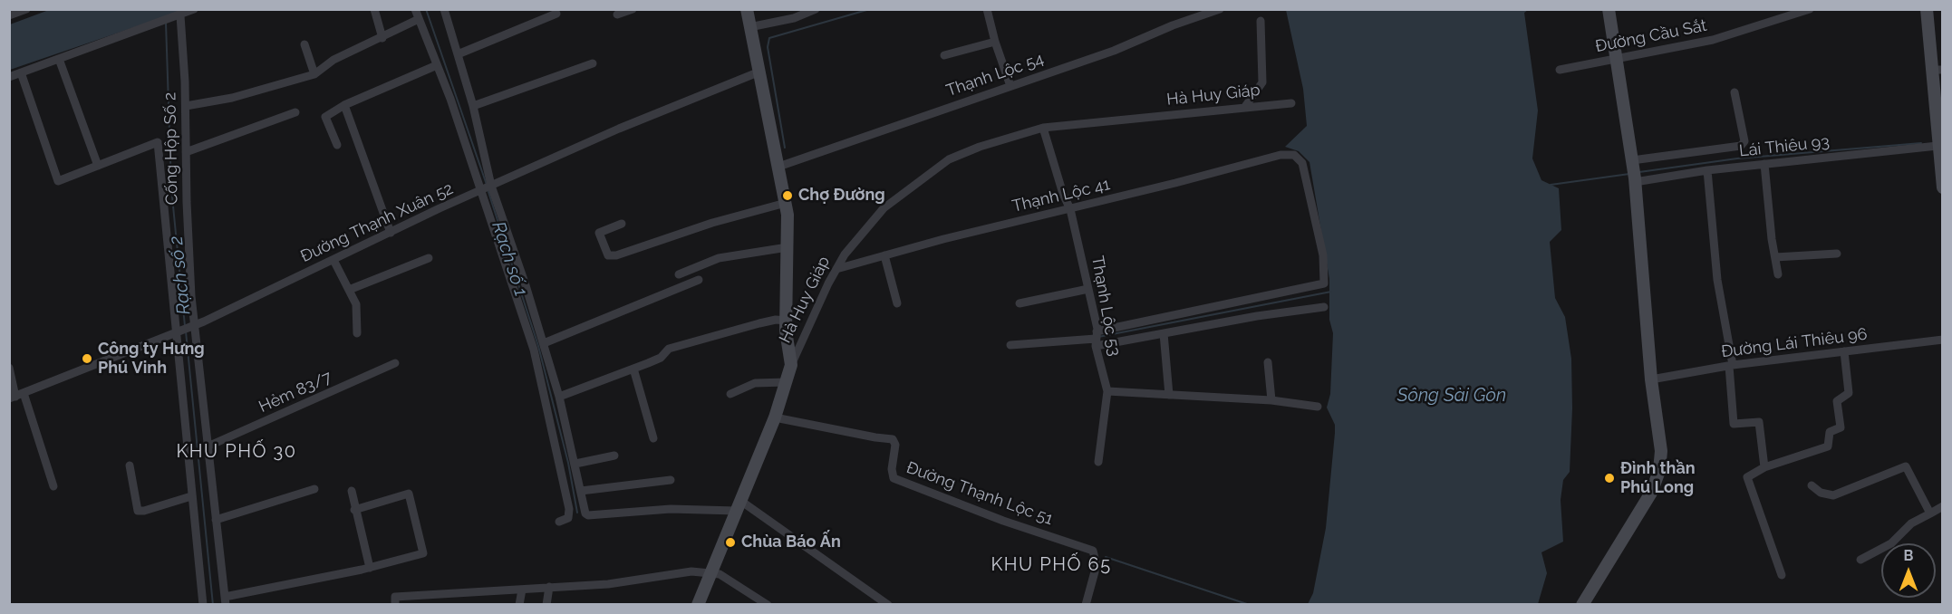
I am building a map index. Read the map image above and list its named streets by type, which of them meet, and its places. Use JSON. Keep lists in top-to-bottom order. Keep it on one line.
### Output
{"streets":{"street":["Đường Cầu Sắt","Thạnh Lộc 54","Hà Huy Giáp","Lái Thiêu 93","Cống Hộp Số 2","Thạnh Lộc 41","Đường Thạnh Xuân 52","Thạnh Lộc 53","Đường Lái Thiêu 96","Hẻm 83/7","Đường Thạnh Lộc 51"]},"crossings":[["Hà Huy Giáp","Thạnh Lộc 41"],["Hà Huy Giáp","Thạnh Lộc 53"],["Hà Huy Giáp","Đường Thạnh Lộc 51"],["Cống Hộp Số 2","Đường Thạnh Xuân 52"],["Cống Hộp Số 2","Hẻm 83/7"],["Thạnh Lộc 41","Thạnh Lộc 53"]],"districts":["KHU PHỐ 30","KHU PHỐ 65"],"water":["Rạch số 1","Rạch số 2","Sông Sài Gòn"],"places":["Chợ Đường","Công ty Hưng Phú Vinh","Đình thần Phú Long","Chùa Báo Ấn"],"north":"top"}
